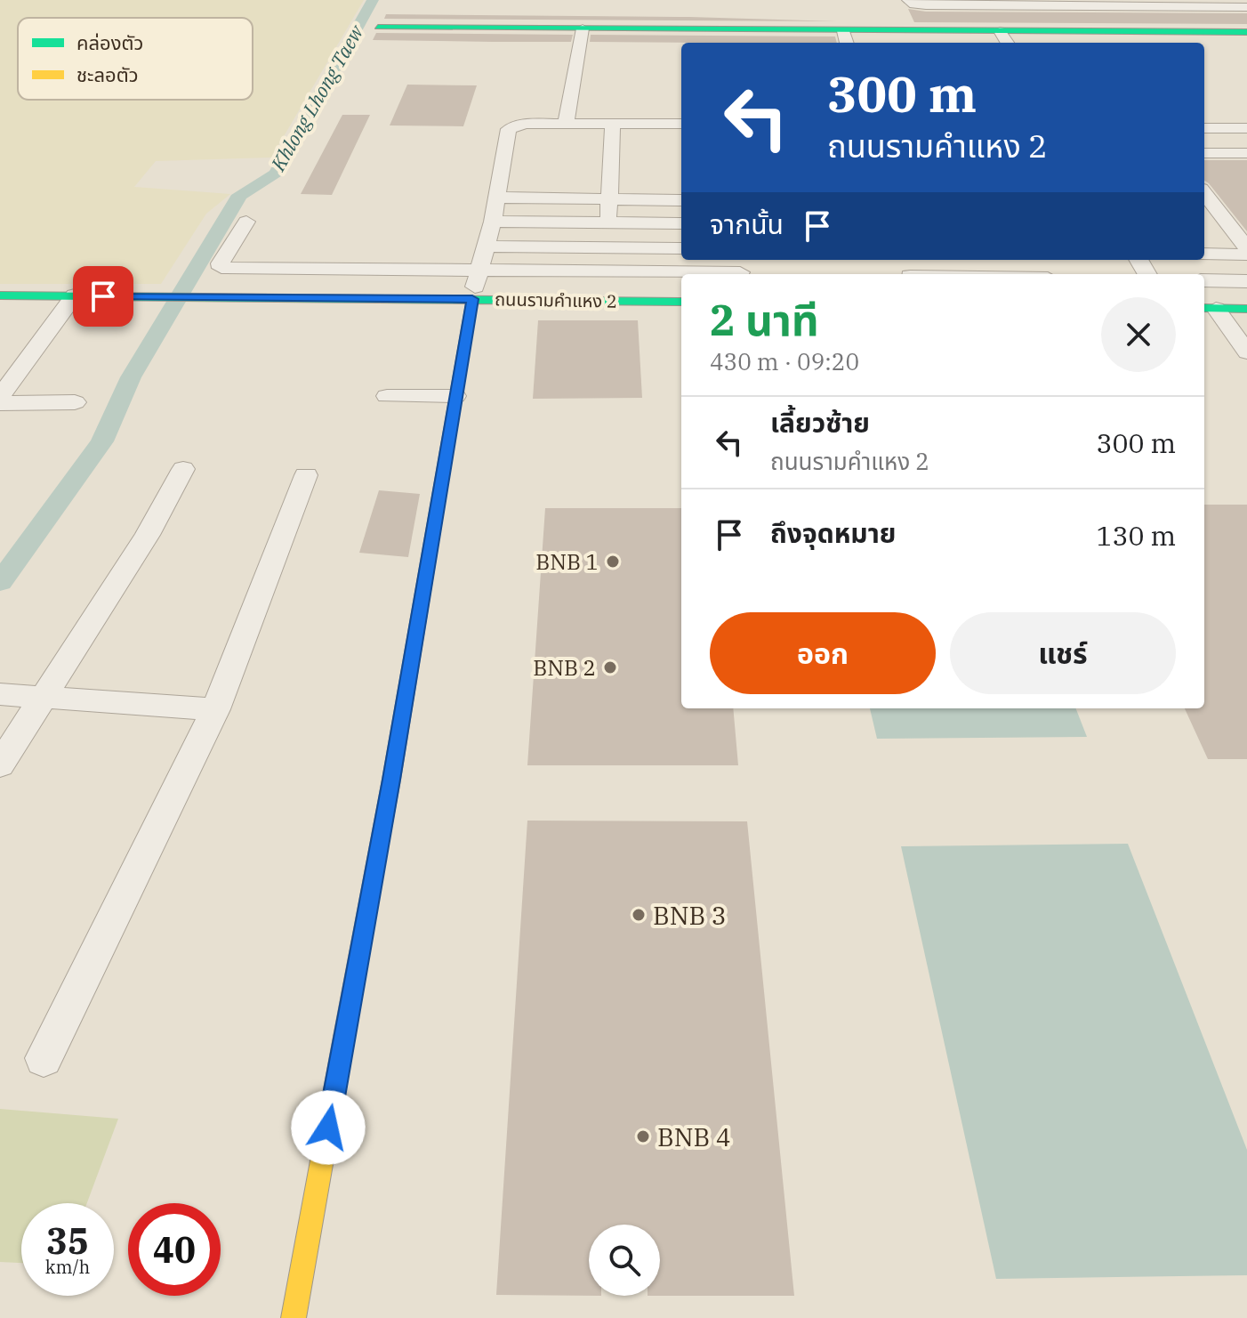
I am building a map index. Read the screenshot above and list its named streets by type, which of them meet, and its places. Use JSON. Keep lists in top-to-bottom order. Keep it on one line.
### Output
{"streets":{"street":["ถนนรามคำแหง 2"]},"water":["Khlong Lhong Taew"],"places":["BNB 1","BNB 2","BNB 3","BNB 4"],"legend":["คล่องตัว","ชะลอตัว"],"page":{"turn":["300 m","ถนนรามคำแหง 2"],"then":"จากนั้น","heading":["2 นาที","430 m · 09:20"],"list":[{"name":"เลี้ยวซ้าย","note":"ถนนรามคำแหง 2","value":"300 m"},{"name":"ถึงจุดหมาย","value":"130 m"}],"buttons":["ออก","แชร์"],"speed":"35 km/h","limit":"40"}}
